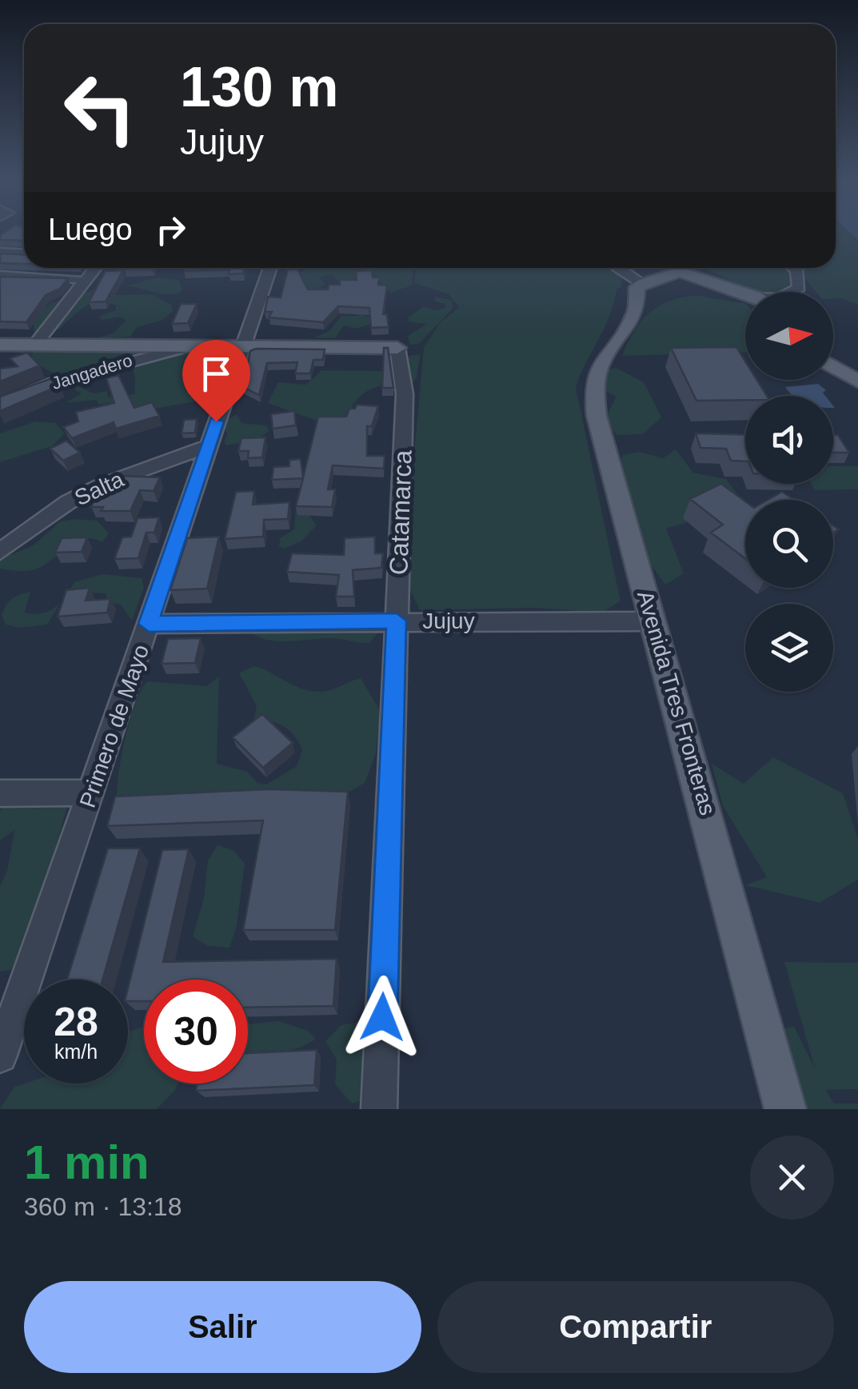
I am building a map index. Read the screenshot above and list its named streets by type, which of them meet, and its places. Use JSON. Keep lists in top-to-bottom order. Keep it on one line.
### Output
{"streets":{"main road":["Avenida Tres Fronteras"],"street":["Jangadero","Salta","Catamarca","Jujuy","Primero de Mayo"]},"crossings":[["Salta","Primero de Mayo"],["Catamarca","Jujuy"],["Jujuy","Avenida Tres Fronteras"],["Jujuy","Primero de Mayo"]],"north":"right","page":{"turn":["130 m","Jujuy"],"then":"Luego","speed":"28 km/h","limit":"30","heading":["1 min","360 m · 13:18"],"buttons":["Salir","Compartir"]}}
